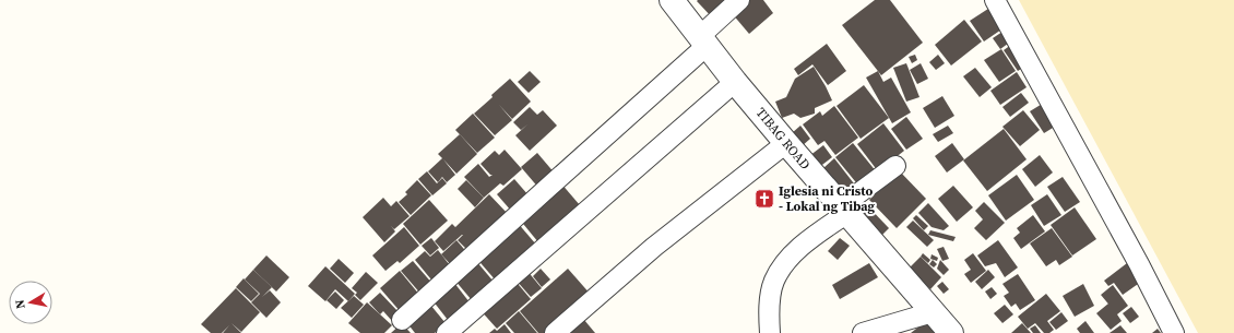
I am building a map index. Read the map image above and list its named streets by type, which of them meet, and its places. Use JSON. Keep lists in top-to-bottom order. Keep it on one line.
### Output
{"streets":{"street":["TIBAG ROAD"]},"places":{"church":["Iglesia ni Cristo - Lokal ng Tibag"]},"north":"left"}
